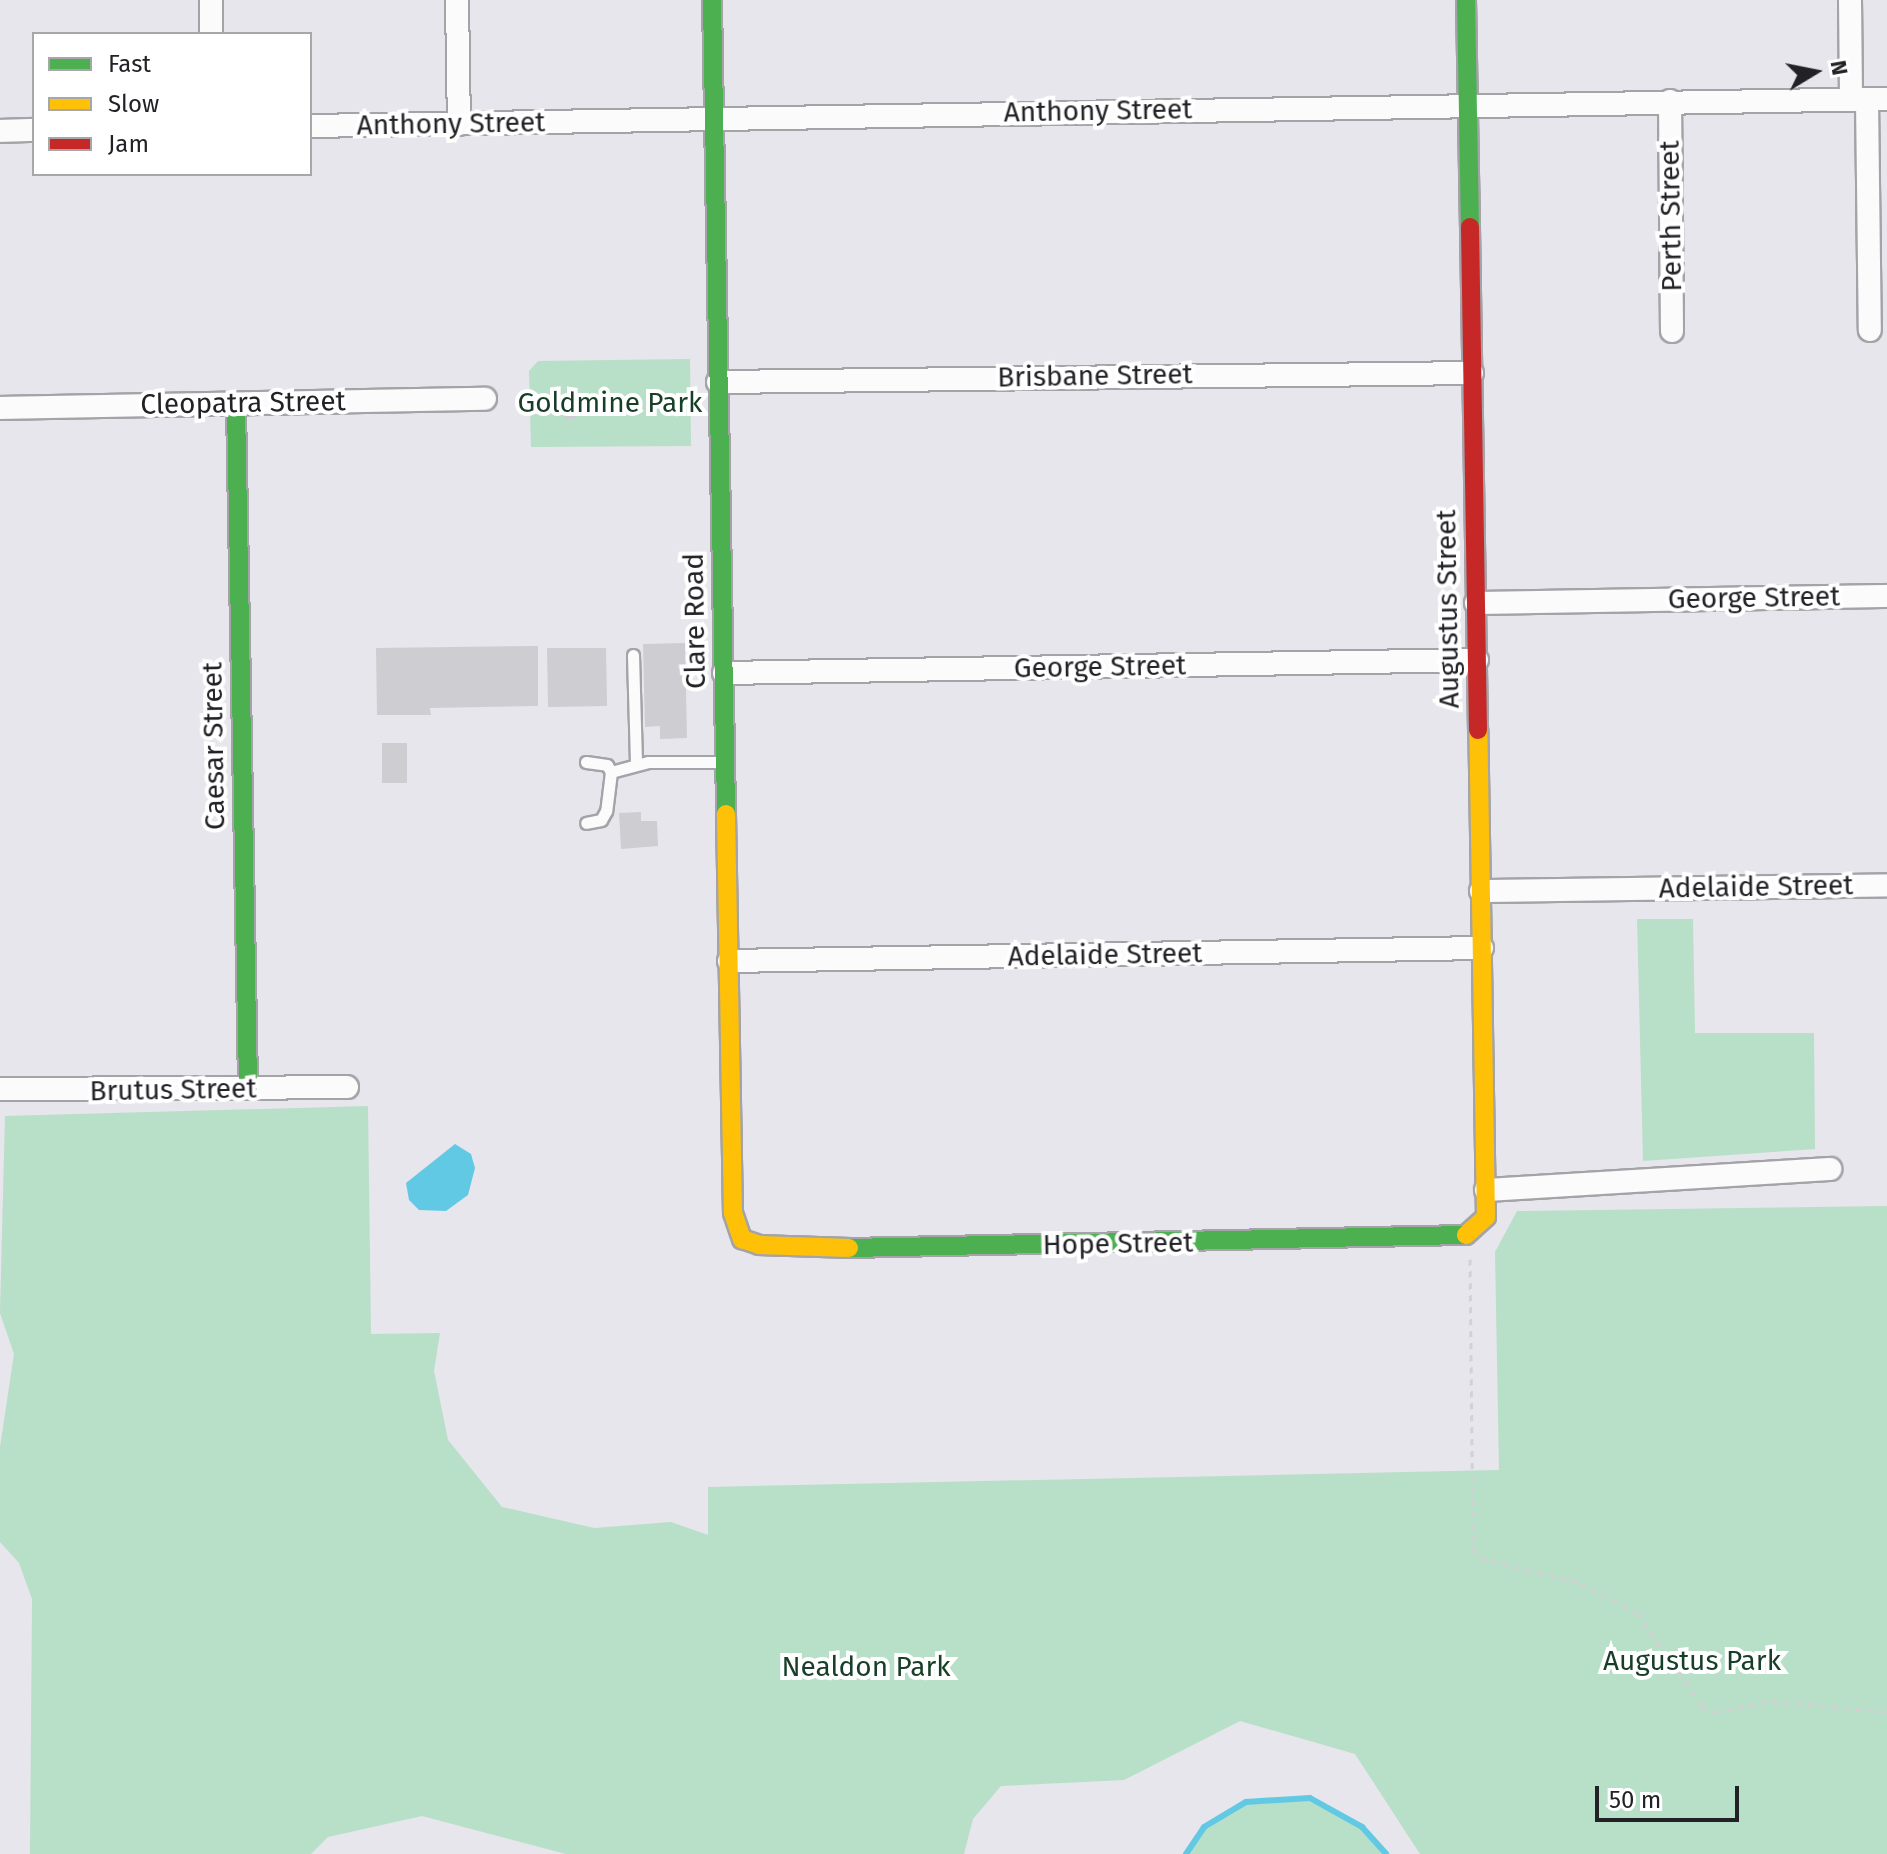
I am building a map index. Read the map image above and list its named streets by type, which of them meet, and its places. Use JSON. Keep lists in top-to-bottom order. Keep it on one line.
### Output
{"streets":{"street":["Anthony Street","Perth Street","Brisbane Street","Cleopatra Street","George Street","Augustus Street","Clare Road","Caesar Street","Adelaide Street","Brutus Street","Hope Street"]},"crossings":[["Anthony Street","Perth Street"],["Anthony Street","Augustus Street"],["Anthony Street","Clare Road"],["Brisbane Street","Augustus Street"],["Brisbane Street","Clare Road"],["Cleopatra Street","Caesar Street"],["George Street","Augustus Street"],["George Street","Clare Road"],["Augustus Street","Adelaide Street"],["Augustus Street","Hope Street"],["Clare Road","Adelaide Street"],["Clare Road","Hope Street"],["Caesar Street","Brutus Street"]],"parks":["Goldmine Park","Augustus Park","Nealdon Park"],"legend":["Fast","Slow","Jam"],"scale_bar":"50 m","north":"right"}
